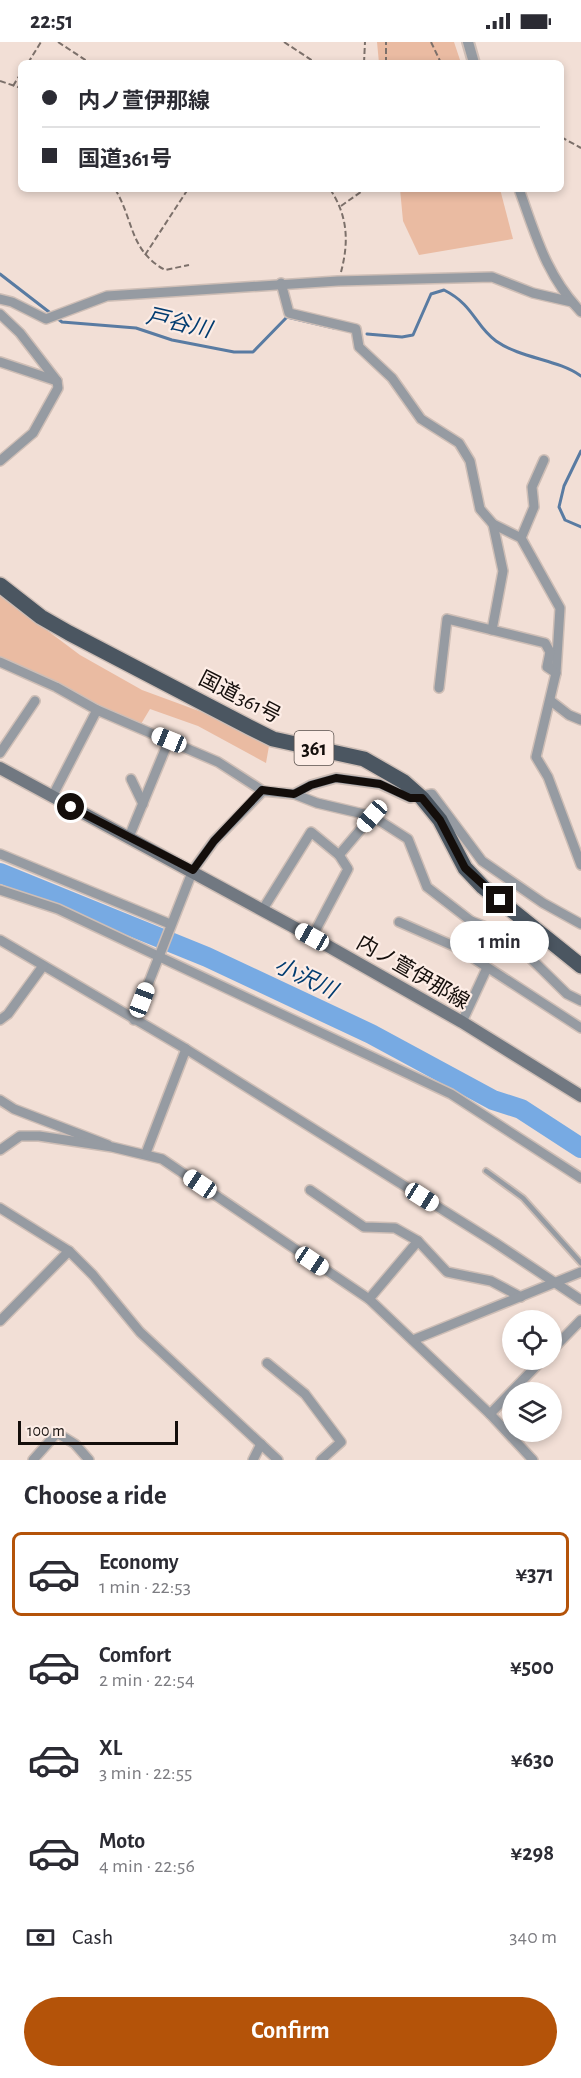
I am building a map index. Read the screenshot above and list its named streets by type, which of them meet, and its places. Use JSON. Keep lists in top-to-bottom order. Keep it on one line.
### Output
{"streets":{"highway":["国道361号","361"],"main road":["内ノ萱伊那線"]},"water":["戸谷川","小沢川"],"scale_bar":"100 m","page":{"status":"22:51","banner":["内ノ萱伊那線","国道361号"],"bubble":"1 min","scale":"100 m","heading":"Choose a ride","list":[{"name":"Economy","note":"1 min · 22:53","value":"¥371"},{"name":"Comfort","note":"2 min · 22:54","value":"¥500"},{"name":"XL","note":"3 min · 22:55","value":"¥630"},{"name":"Moto","note":"4 min · 22:56","value":"¥298"}],"pay":["Cash","340 m"],"buttons":"Confirm"}}
